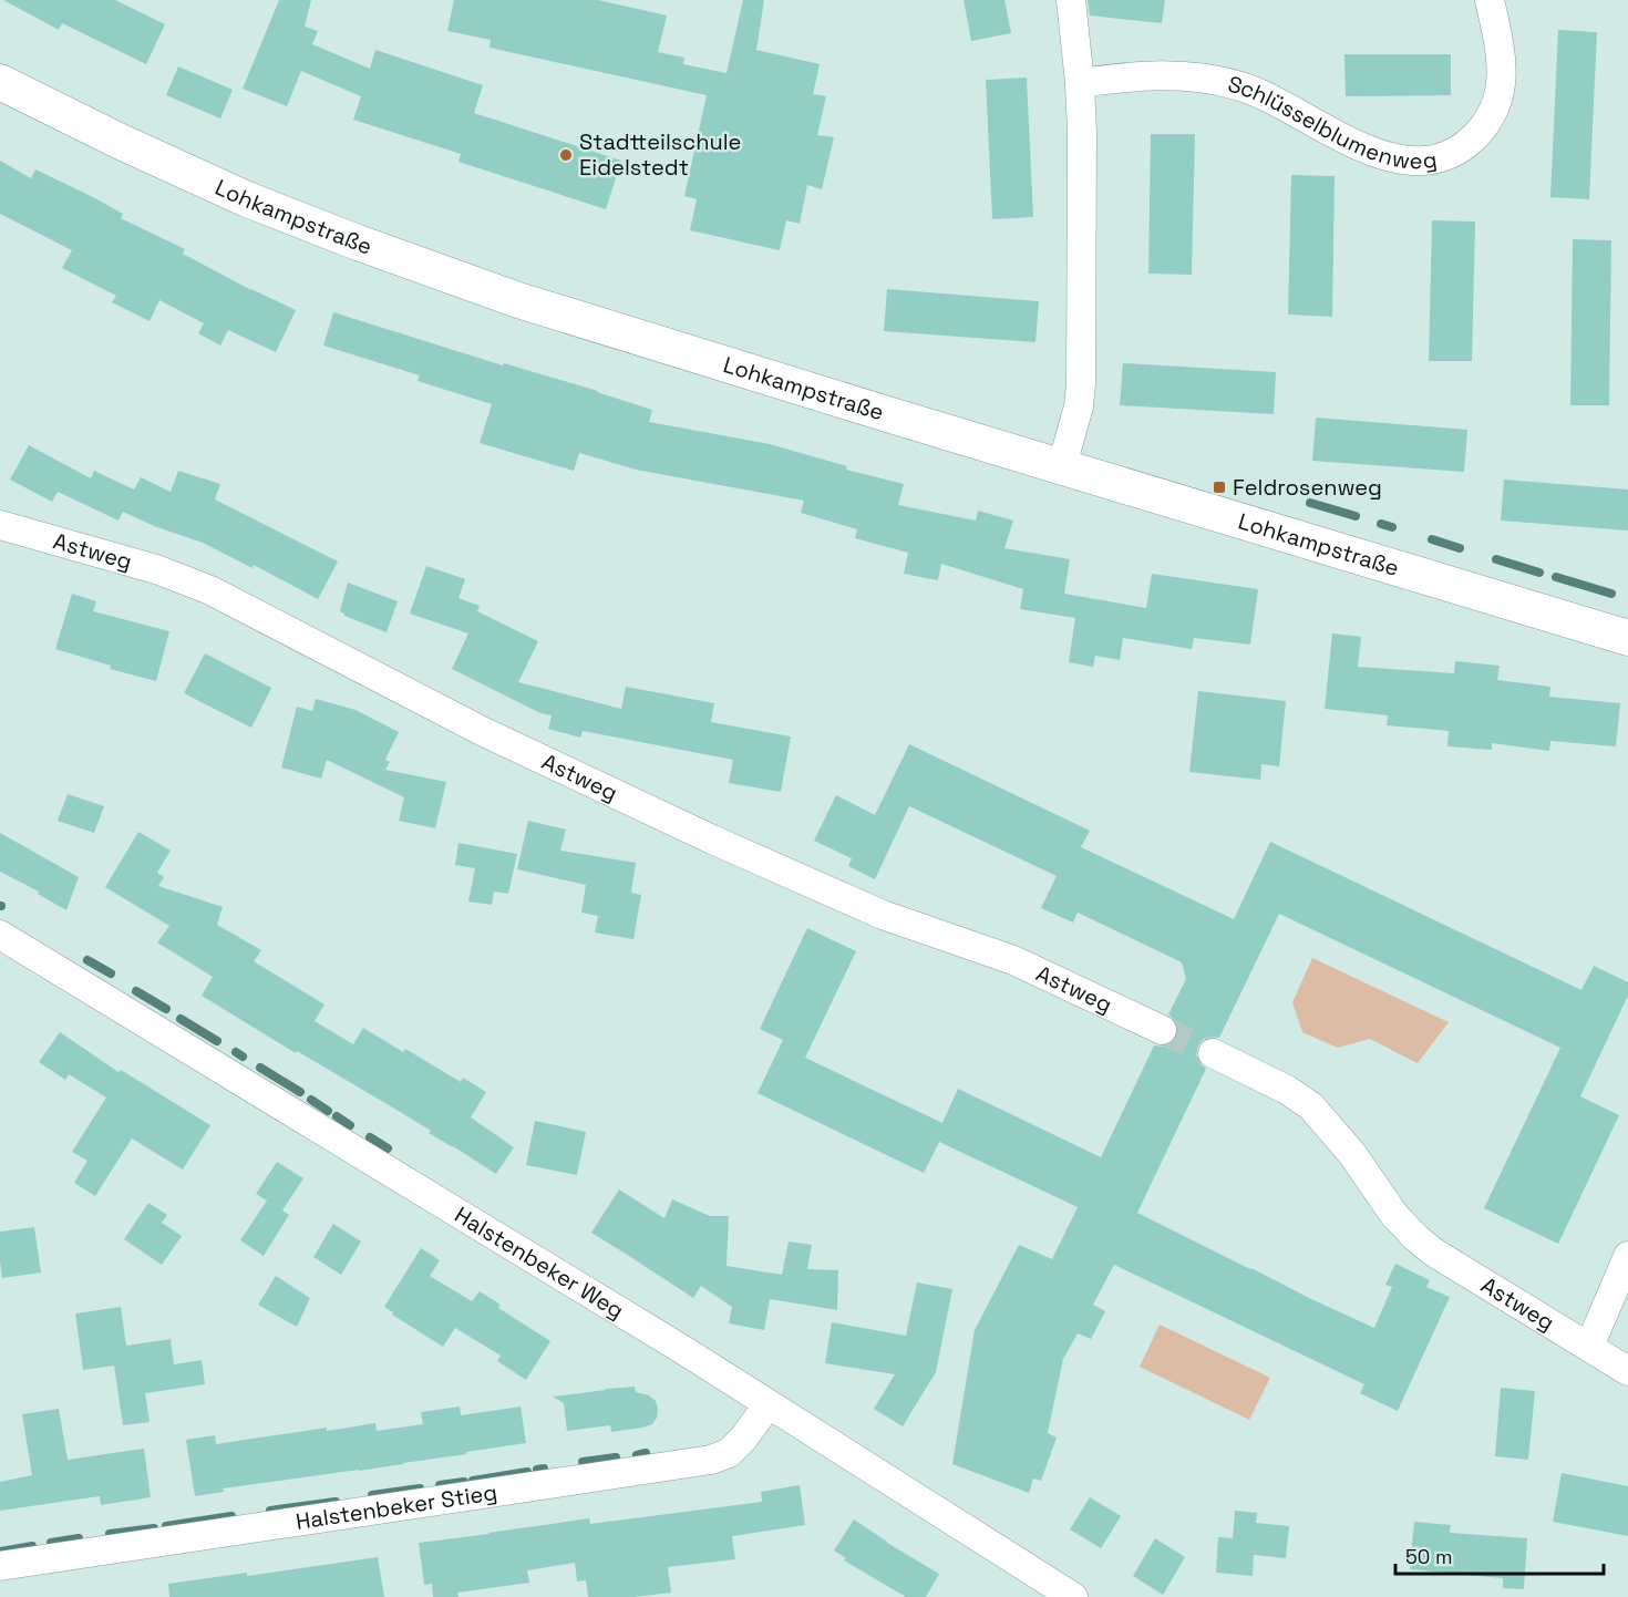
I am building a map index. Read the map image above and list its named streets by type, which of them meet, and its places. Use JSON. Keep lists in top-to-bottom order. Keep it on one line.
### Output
{"streets":{"street":["Schlüsselblumenweg","Lohkampstraße","Astweg","Halstenbeker Weg","Halstenbeker Stieg"]},"crossings":[["Halstenbeker Weg","Halstenbeker Stieg"]],"places":{"other":["Stadtteilschule Eidelstedt"],"transit":["Feldrosenweg"]},"scale_bar":"50 m"}
